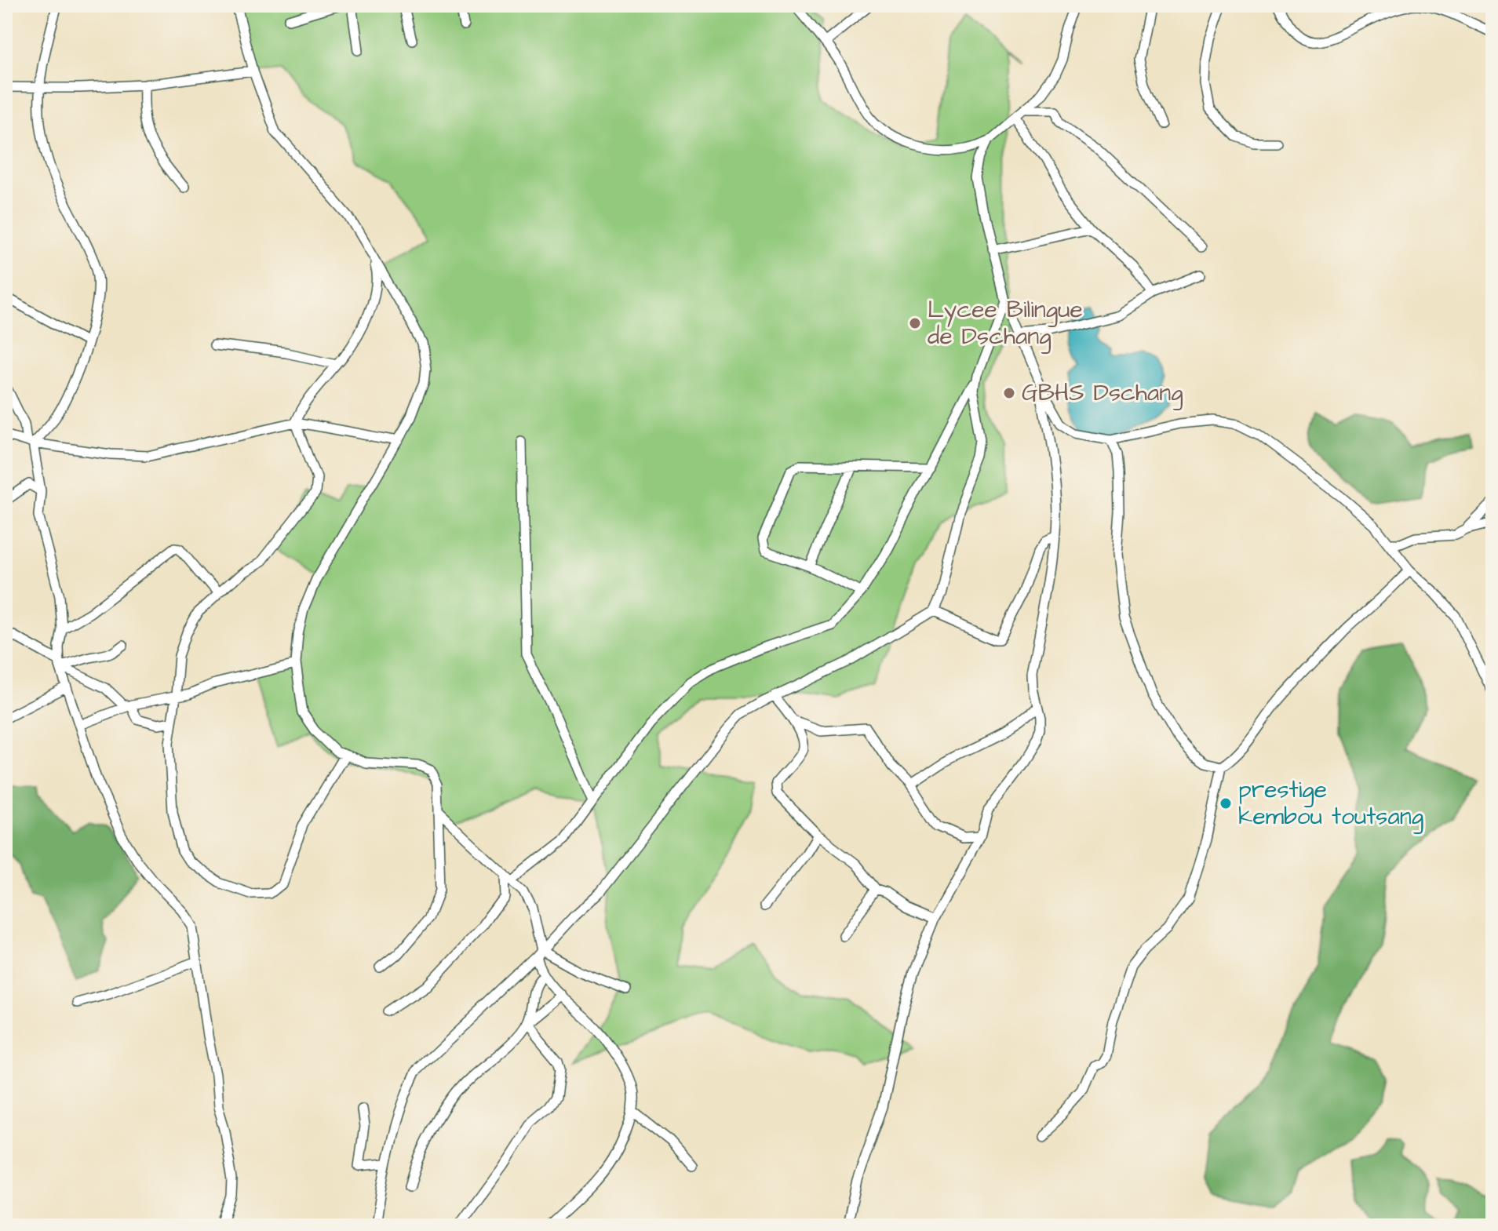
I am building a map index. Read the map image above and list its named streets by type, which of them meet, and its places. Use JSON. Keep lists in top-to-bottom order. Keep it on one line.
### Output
{"places":["Lycee Bilingue de Dschang","GBHS Dschang","prestige kembou toutsang"]}
